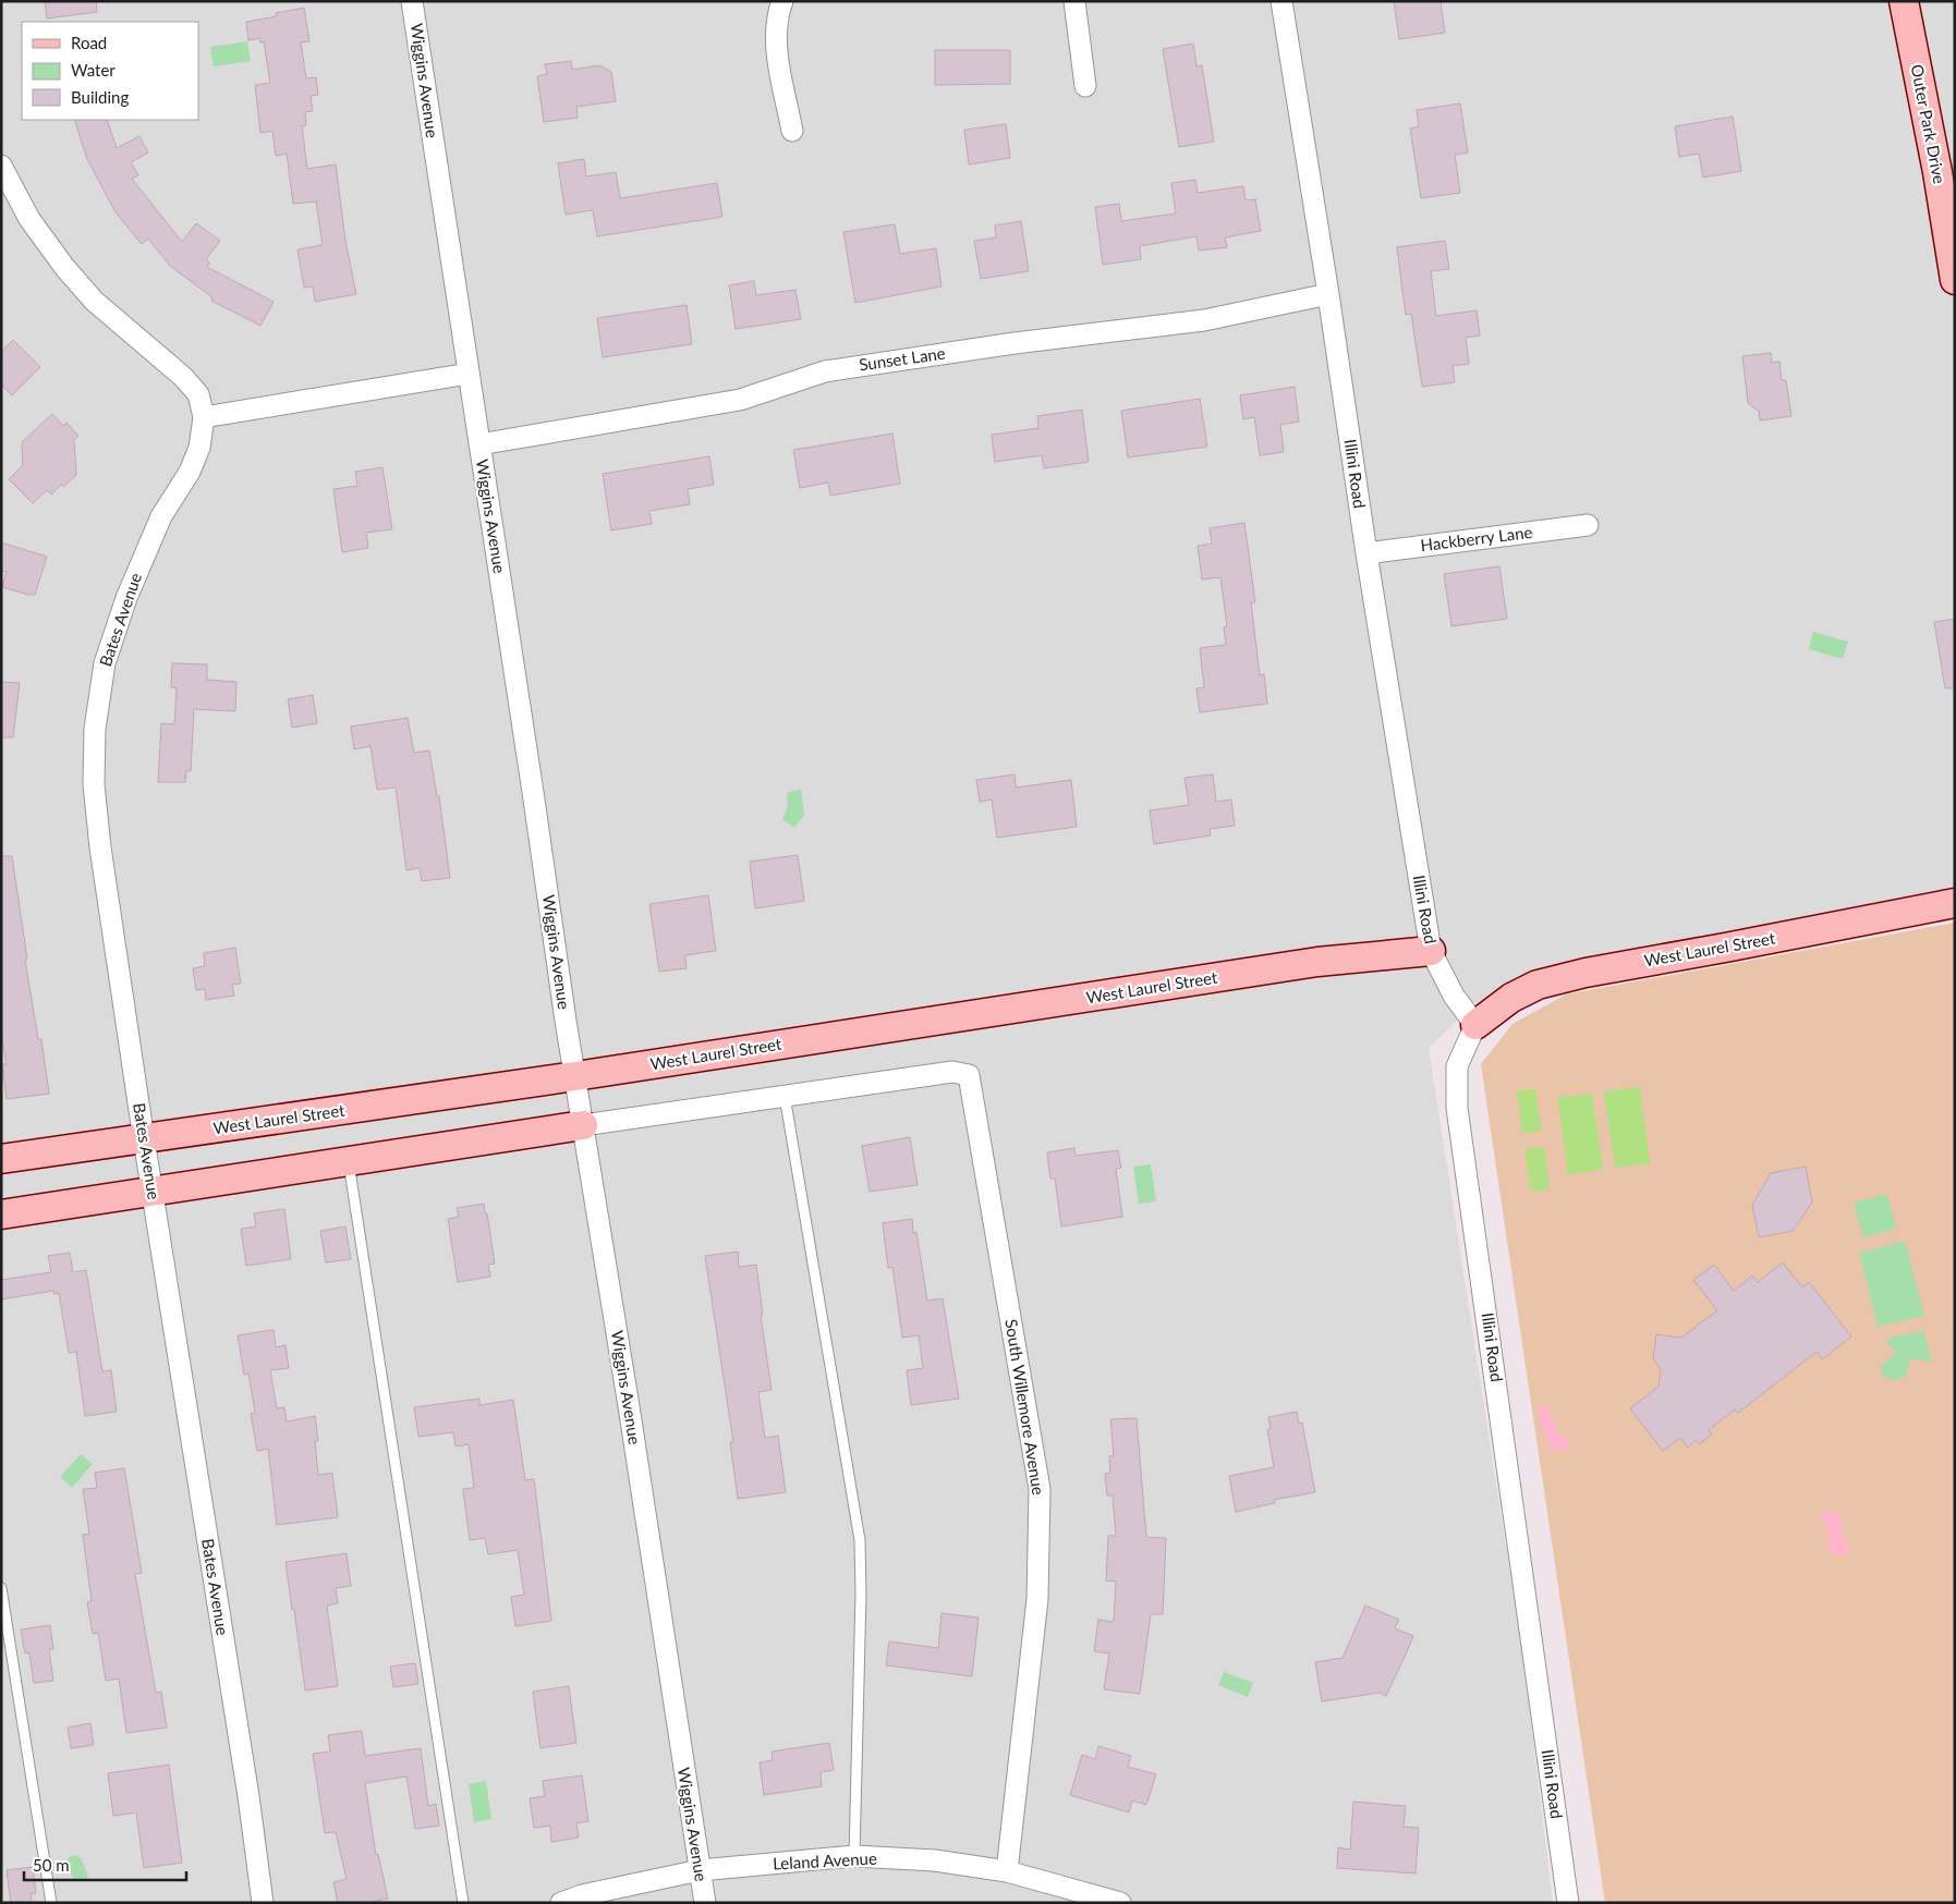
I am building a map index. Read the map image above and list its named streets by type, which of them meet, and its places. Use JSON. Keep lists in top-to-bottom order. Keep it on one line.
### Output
{"streets":{"street":["Wiggins Avenue","Outer Park Drive","Sunset Lane","Illini Road","Hackberry Lane","Bates Avenue","West Laurel Street","South Willemore Avenue","Leland Avenue"]},"crossings":[["Wiggins Avenue","Sunset Lane"],["Wiggins Avenue","West Laurel Street"],["Wiggins Avenue","Leland Avenue"],["Sunset Lane","Illini Road"],["Illini Road","Hackberry Lane"],["Illini Road","West Laurel Street"],["Bates Avenue","West Laurel Street"],["South Willemore Avenue","Leland Avenue"]],"legend":["Road","Water","Building"],"scale_bar":"50 m"}
